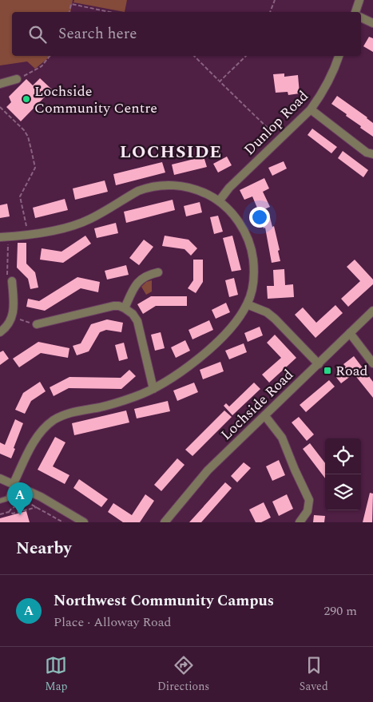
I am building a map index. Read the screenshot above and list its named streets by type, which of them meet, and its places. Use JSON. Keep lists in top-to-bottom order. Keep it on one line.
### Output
{"streets":{"street":["Dunlop Road","Lochside Road"]},"districts":["LOCHSIDE"],"places":{"other":["Lochside Community Centre"],"transit":["Road"]},"page":{"search":"Search here","pins":"A","heading":"Nearby","list":[{"mark":"A","name":"Northwest Community Campus","note":"Place · Alloway Road","value":"290 m"}],"nav":["Map","Directions","Saved"]}}
